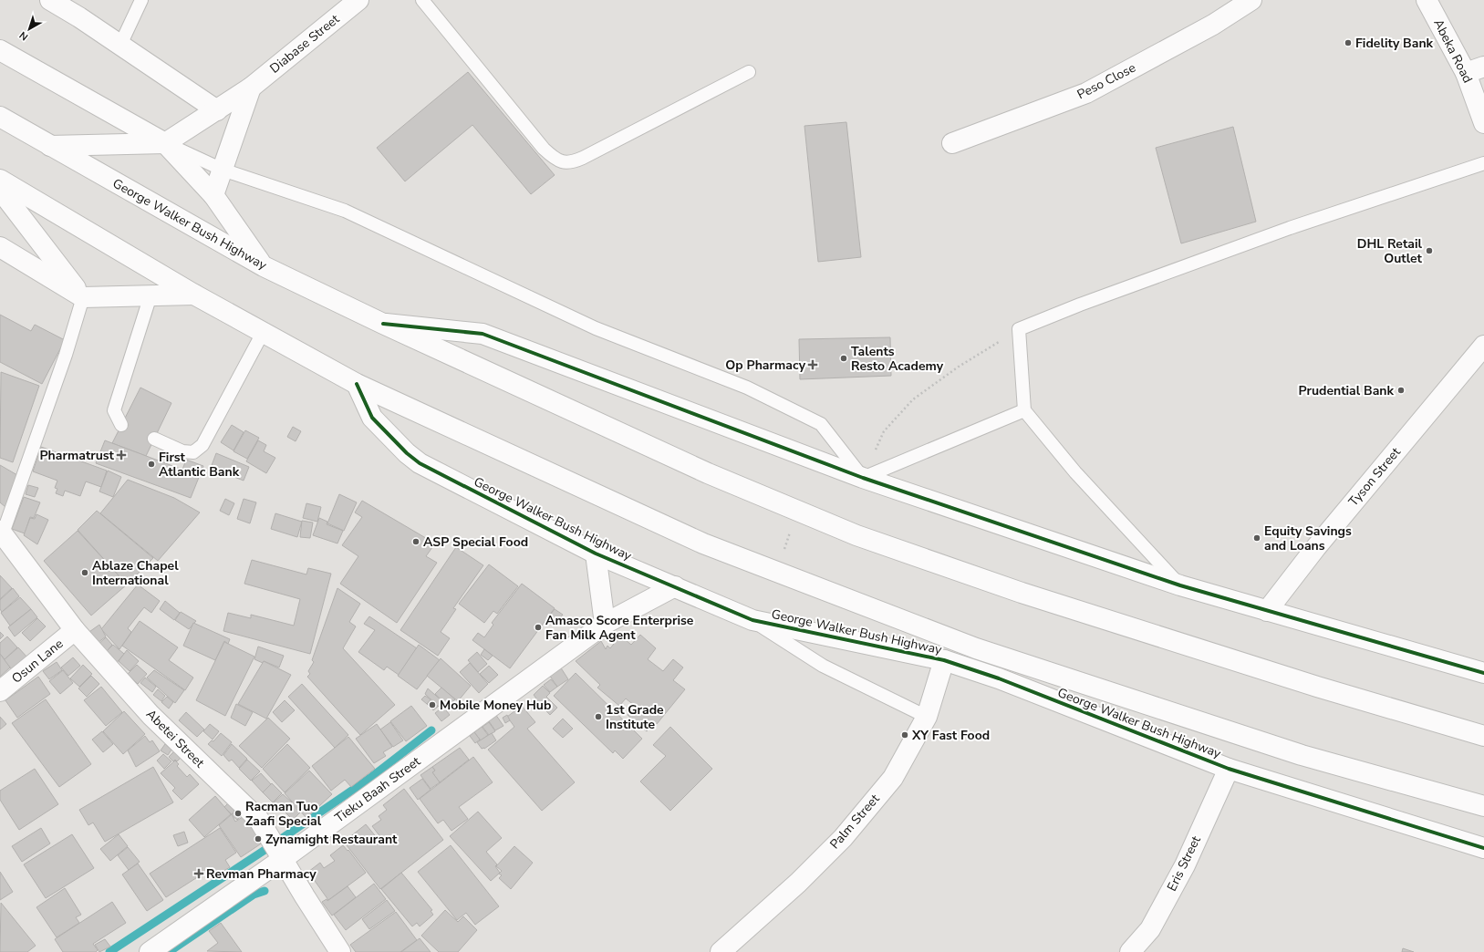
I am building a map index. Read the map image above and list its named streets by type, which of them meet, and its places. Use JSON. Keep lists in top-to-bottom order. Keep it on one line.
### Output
{"streets":{"main road":["Diabase Street","Abeka Road","Peso Close","George Walker Bush Highway","Tyson Street","Osun Lane","Abetei Street","Tieku Baah Street","Palm Street","Eris Street"]},"crossings":[["George Walker Bush Highway","Tyson Street"],["George Walker Bush Highway","Tieku Baah Street"],["George Walker Bush Highway","Palm Street"],["George Walker Bush Highway","Eris Street"],["Osun Lane","Abetei Street"],["Abetei Street","Tieku Baah Street"]],"places":{"other":["Fidelity Bank","DHL Retail Outlet","Talents Resto Academy","Prudential Bank","First Atlantic Bank","Equity Savings and Loans","ASP Special Food","Ablaze Chapel International","Amasco Score Enterprise Fan Milk Agent","Mobile Money Hub","1st Grade Institute","XY Fast Food","Racman Tuo Zaafi Special","Zynamight Restaurant"],"health":["Op Pharmacy","Pharmatrust","Revman Pharmacy"]},"north":"bottom left"}
